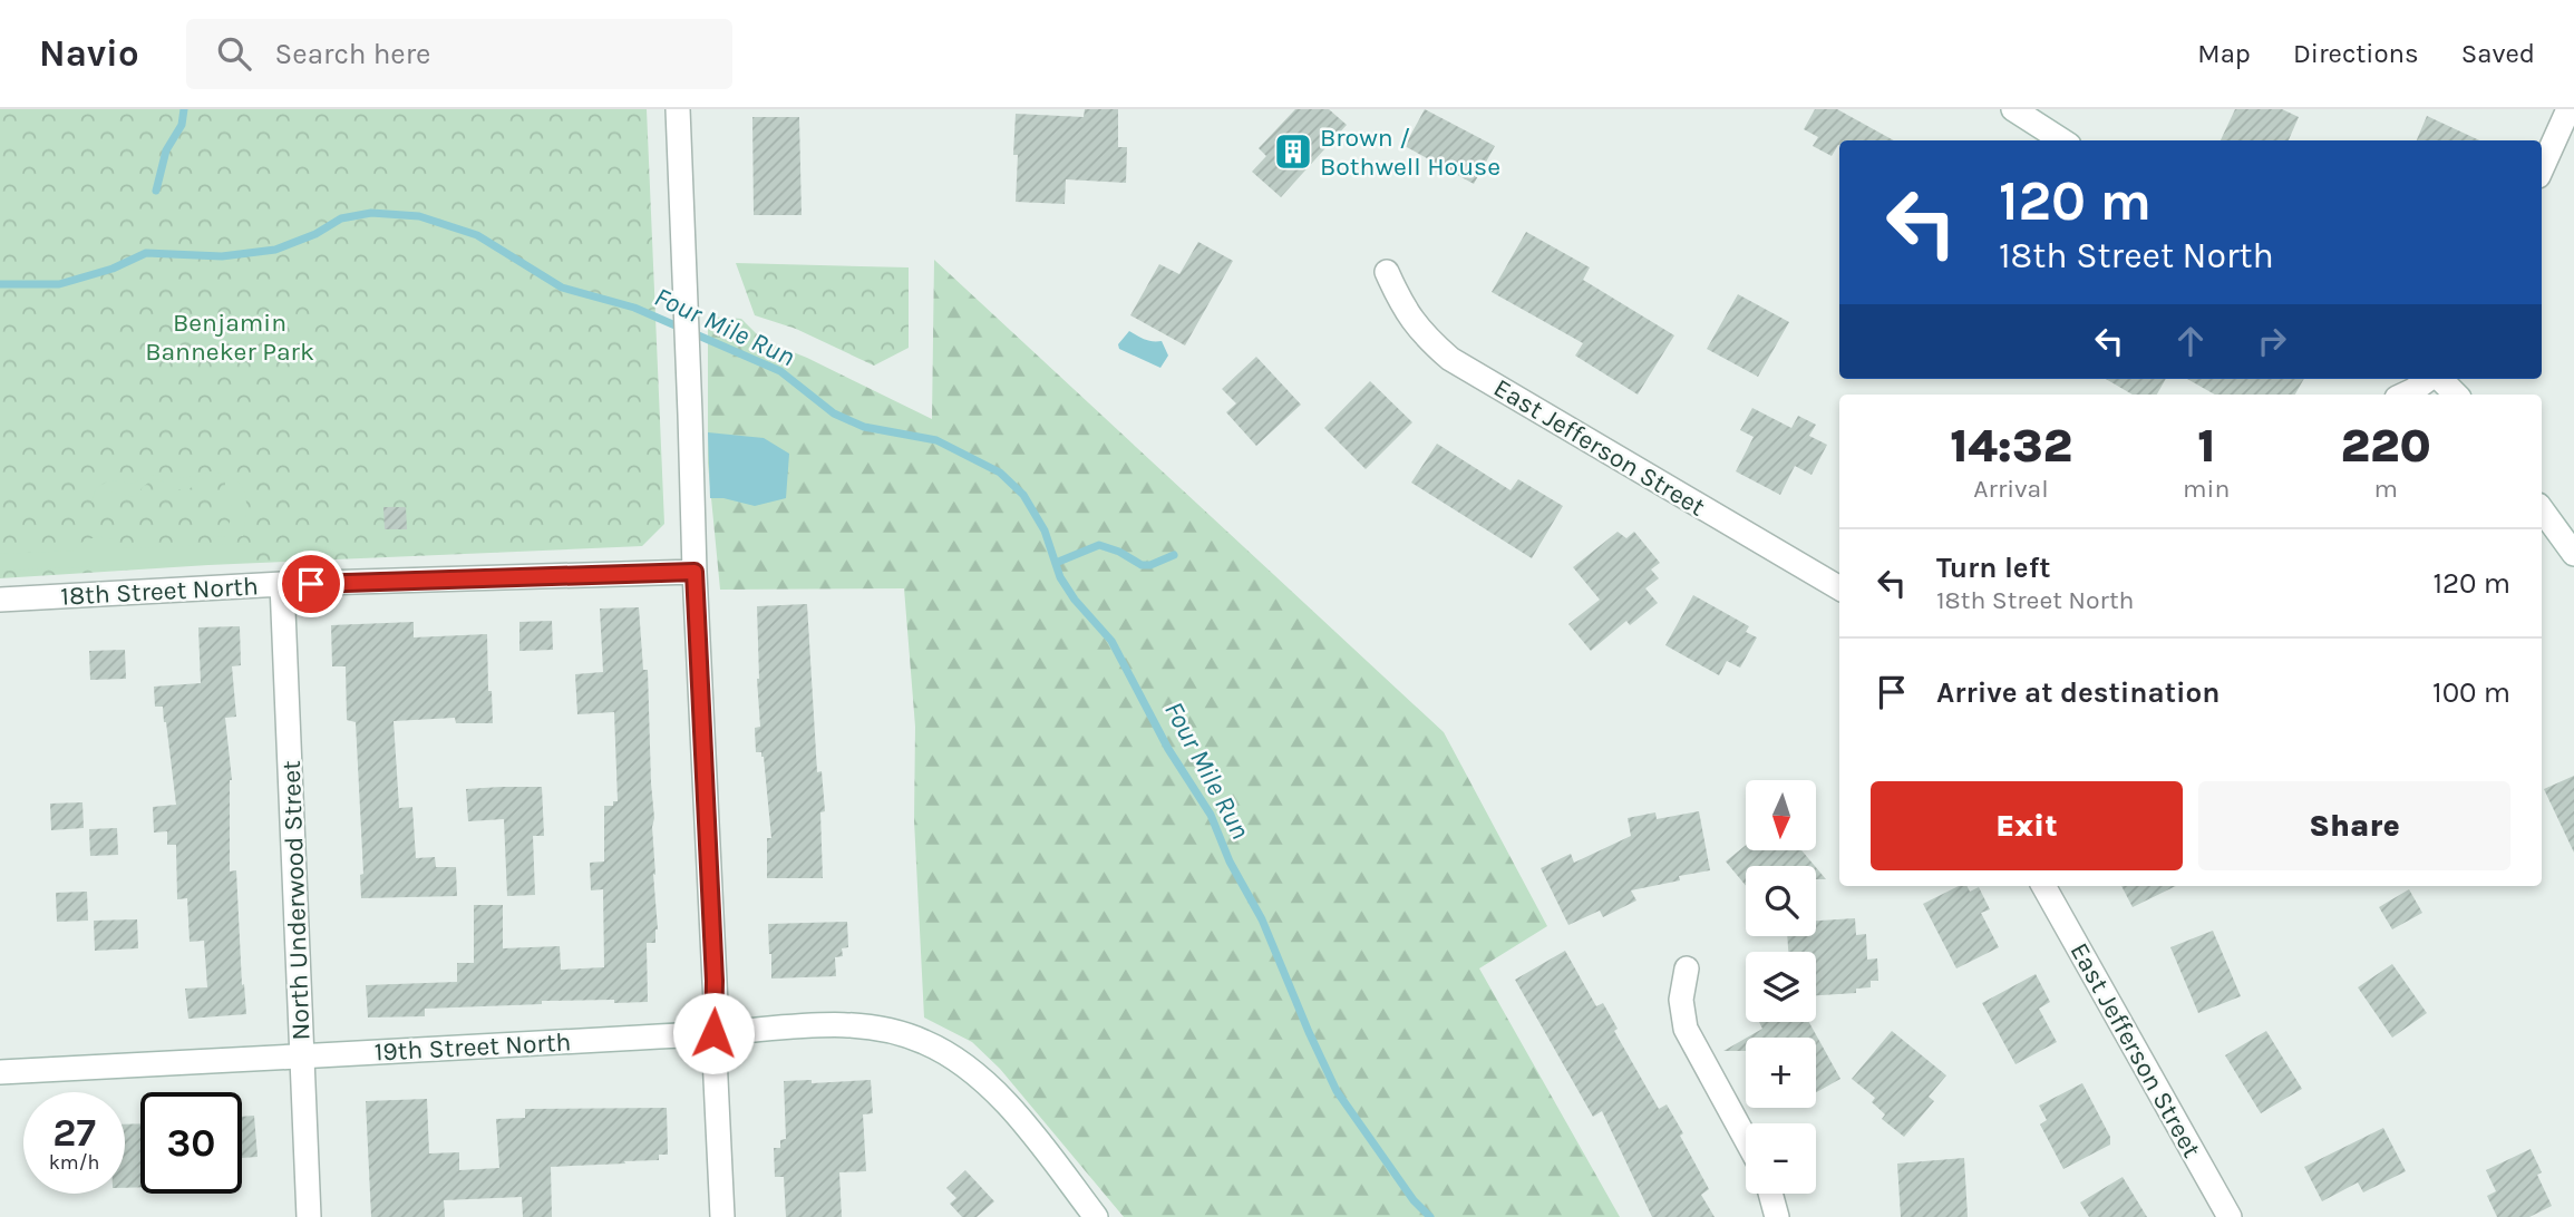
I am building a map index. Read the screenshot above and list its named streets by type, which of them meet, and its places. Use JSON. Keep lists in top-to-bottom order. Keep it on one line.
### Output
{"streets":{"street":["East Jefferson Street","18th Street North","North Underwood Street","19th Street North"]},"crossings":[["18th Street North","North Underwood Street"],["North Underwood Street","19th Street North"]],"water":["Four Mile Run"],"parks":["Benjamin Banneker Park"],"places":{"building":["Brown / Bothwell House"]},"north":"bottom","page":{"header":"Navio","search":"Search here","nav":["Map","Directions","Saved"],"turn":["120 m","18th Street North"],"eta":["14:32","Arrival","1","min","220","m"],"list":[{"name":"Turn left","note":"18th Street North","value":"120 m"},{"name":"Arrive at destination","value":"100 m"}],"buttons":["Exit","Share"],"map_buttons":["+","−"],"speed":"27 km/h","limit":"30"}}
